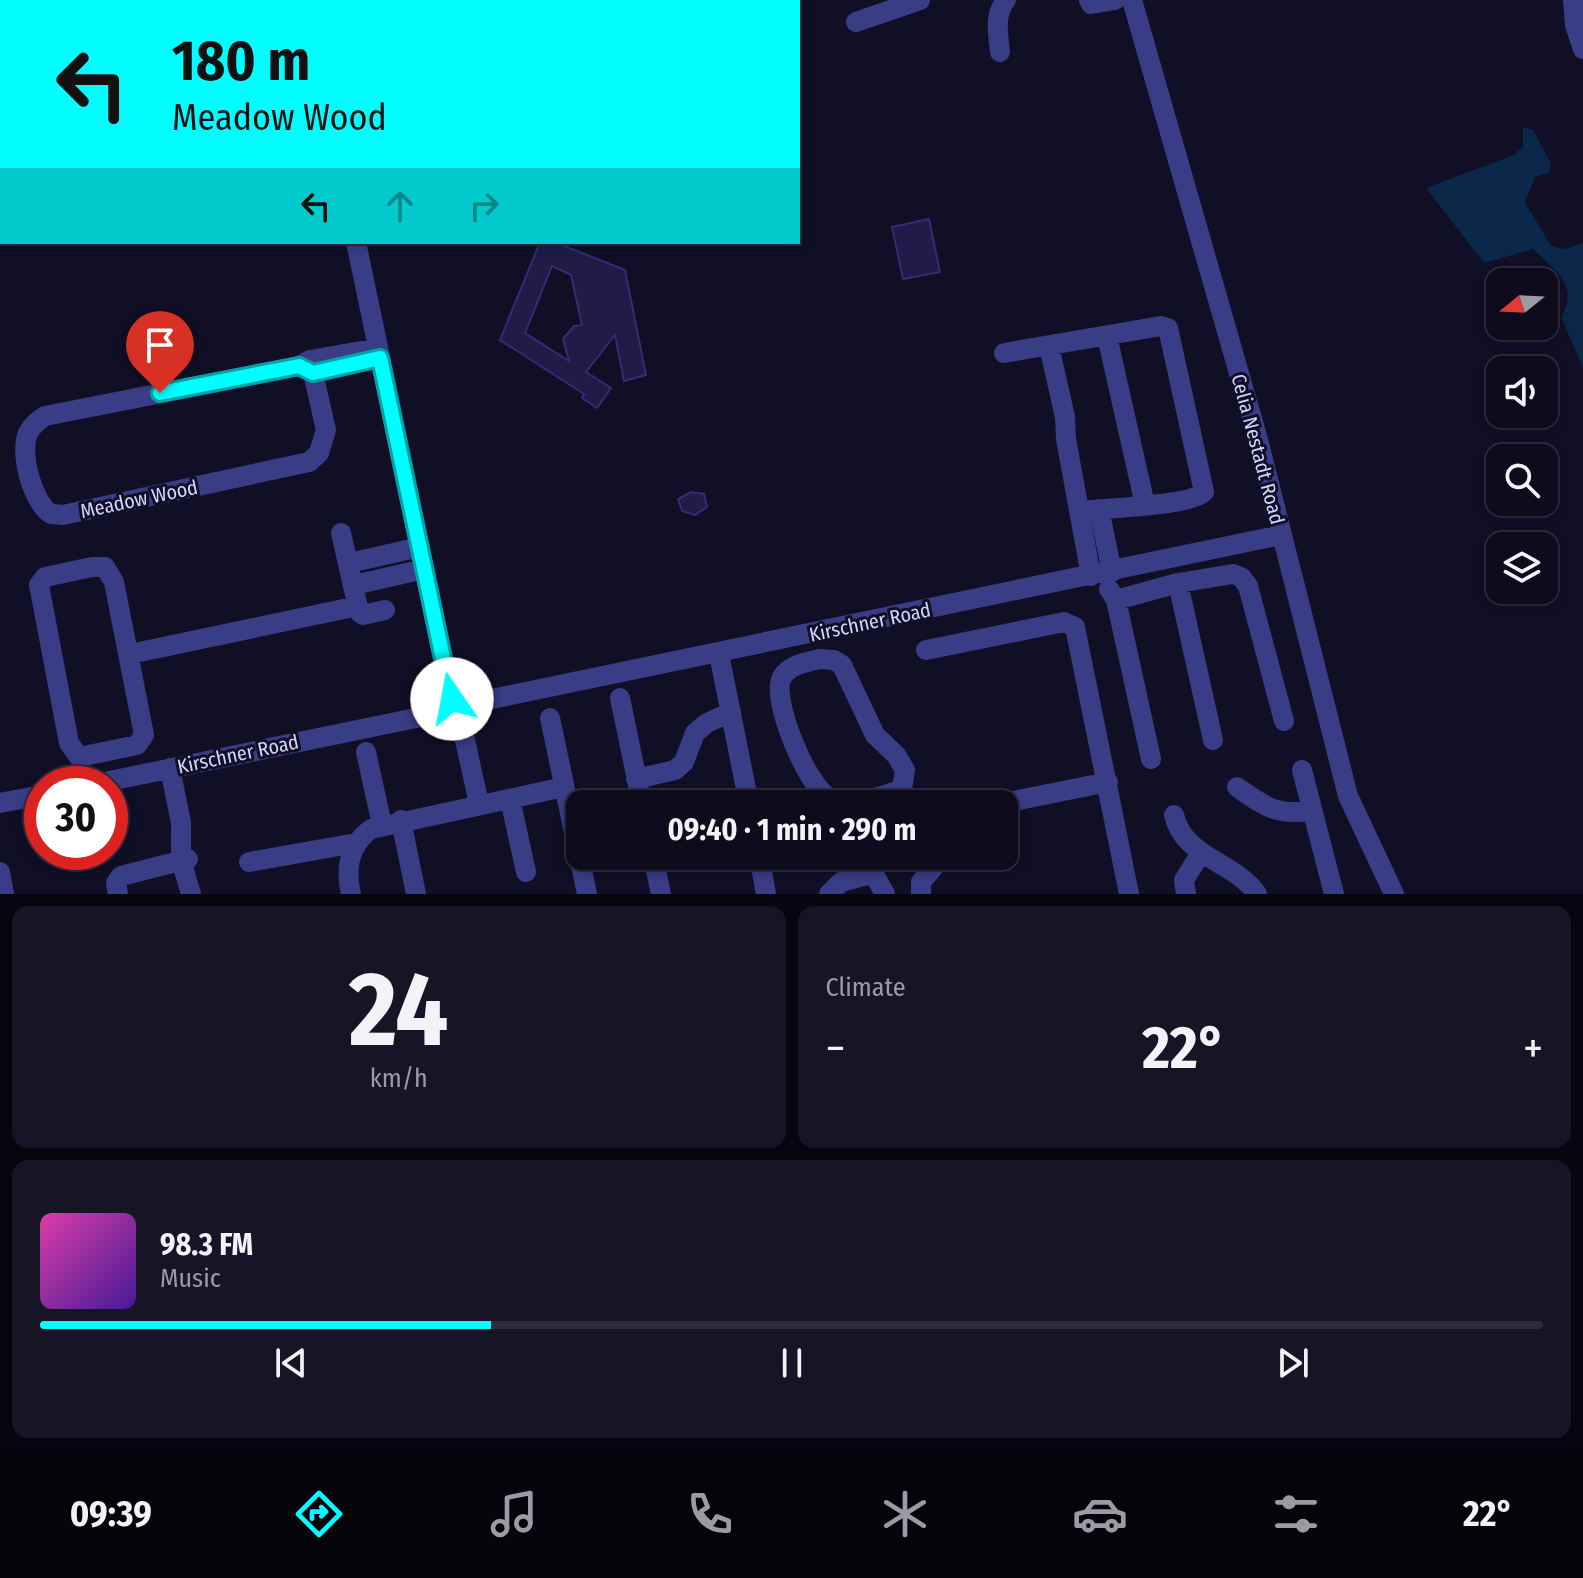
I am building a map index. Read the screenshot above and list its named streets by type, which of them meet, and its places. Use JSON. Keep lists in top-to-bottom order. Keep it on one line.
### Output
{"streets":{"street":["Celia Nestadt Road","Meadow Wood","Kirschner Road"]},"crossings":[["Celia Nestadt Road","Kirschner Road"]],"north":"left","page":{"turn":["180 m","Meadow Wood"],"limit":"30","trip":"09:40 · 1 min · 290 m","tile":[["24","km/h"],"Climate"],"heat":["−","22°","+"],"song":["98.3 FM","Music"],"tabs":["09:39","22°"]}}
